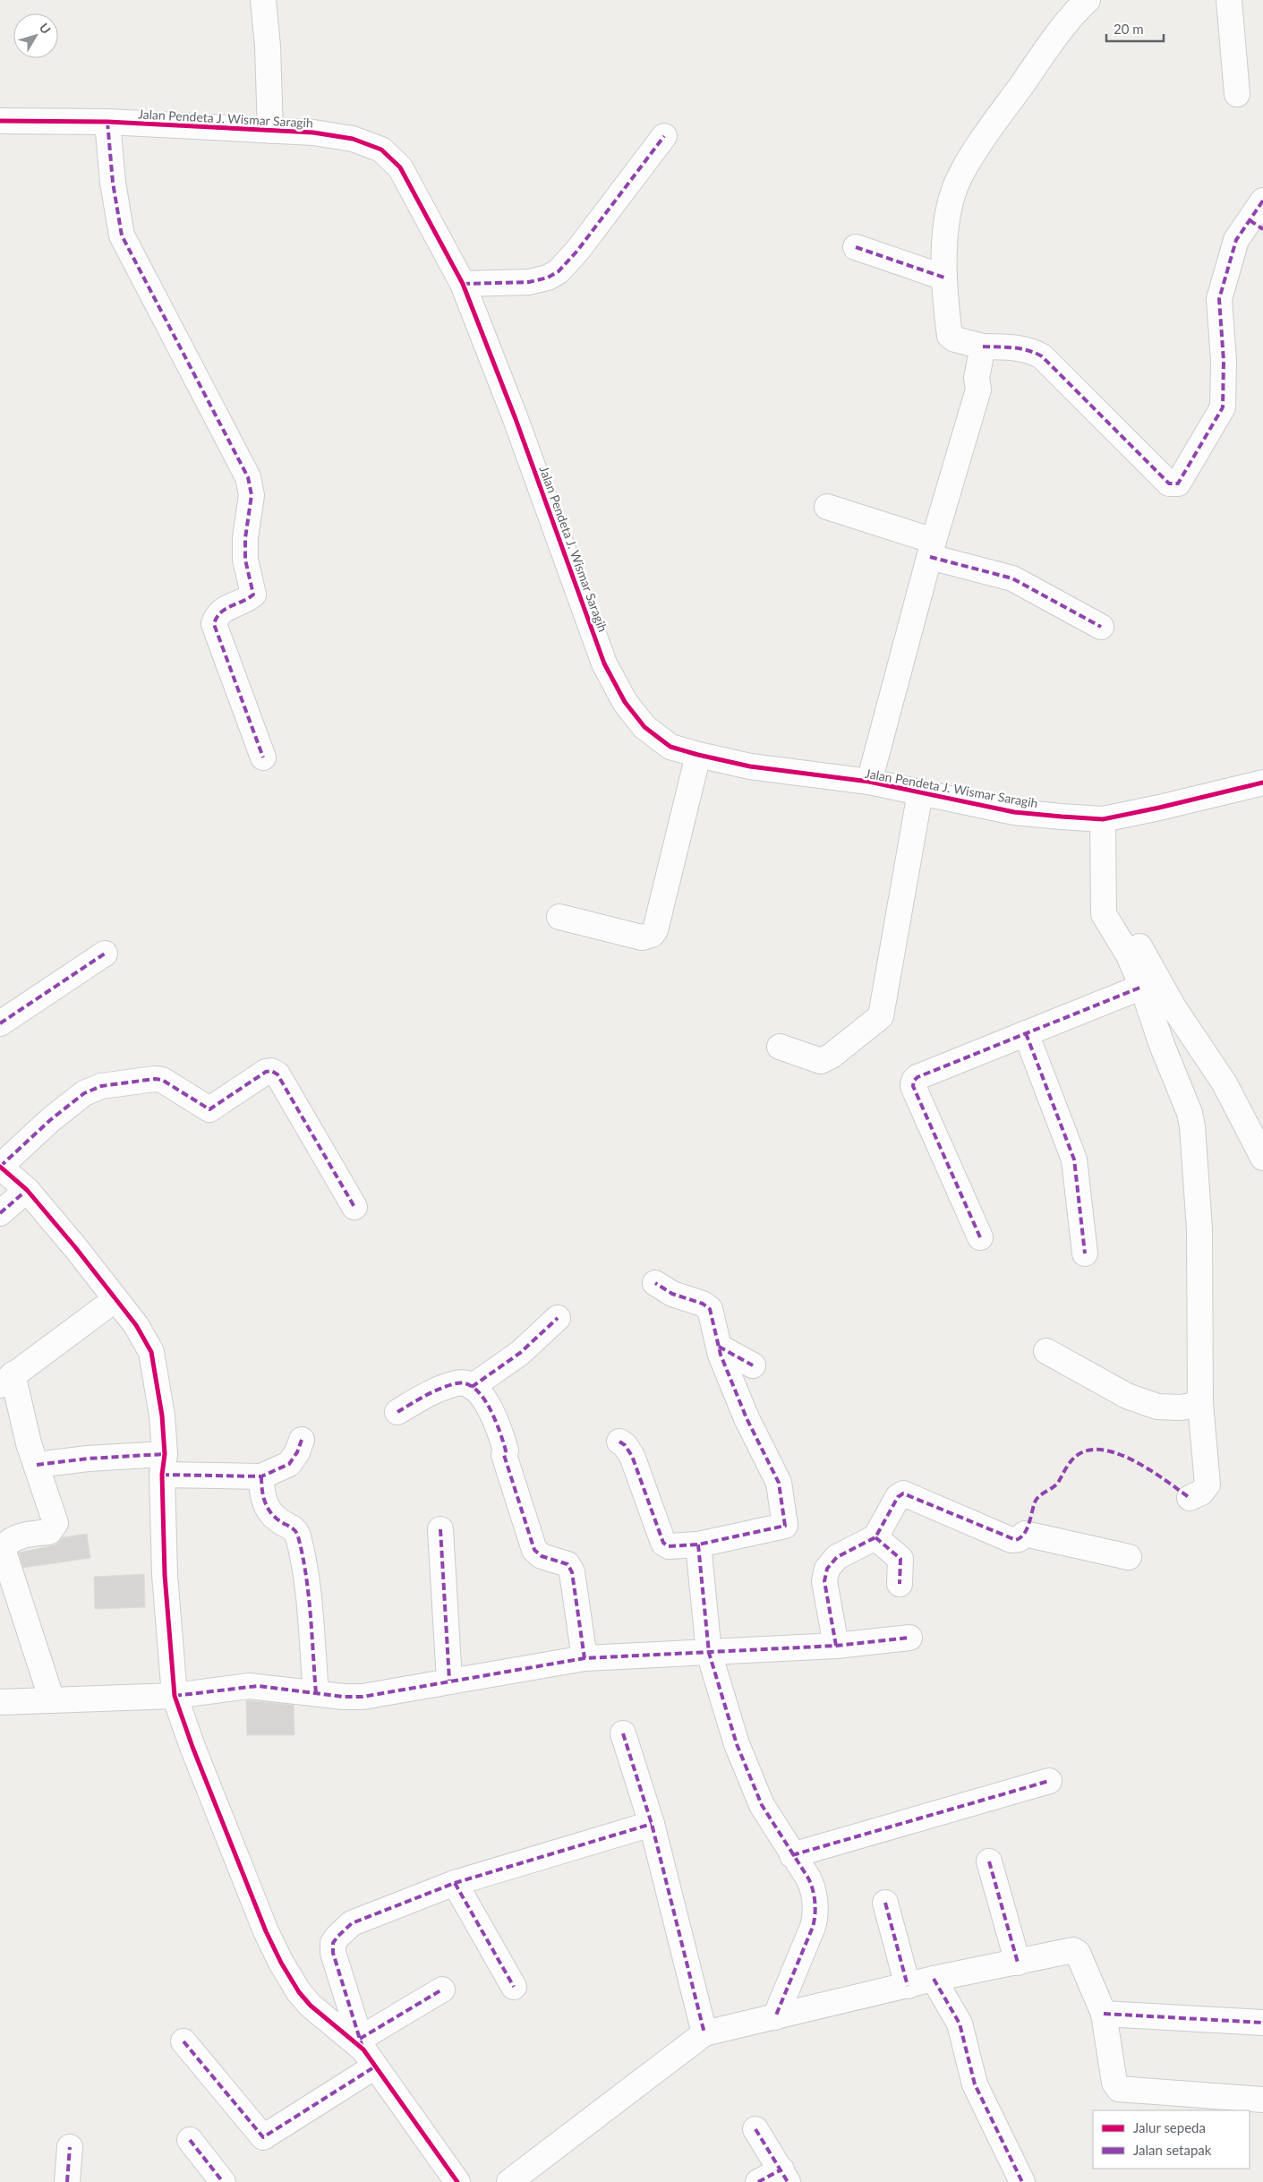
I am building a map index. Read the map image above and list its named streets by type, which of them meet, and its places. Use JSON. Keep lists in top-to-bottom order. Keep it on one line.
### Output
{"streets":{"street":["Jalan Pendeta J. Wismar Saragih"]},"legend":["Jalur sepeda","Jalan setapak"],"scale_bar":"20 m","north":"top right"}
